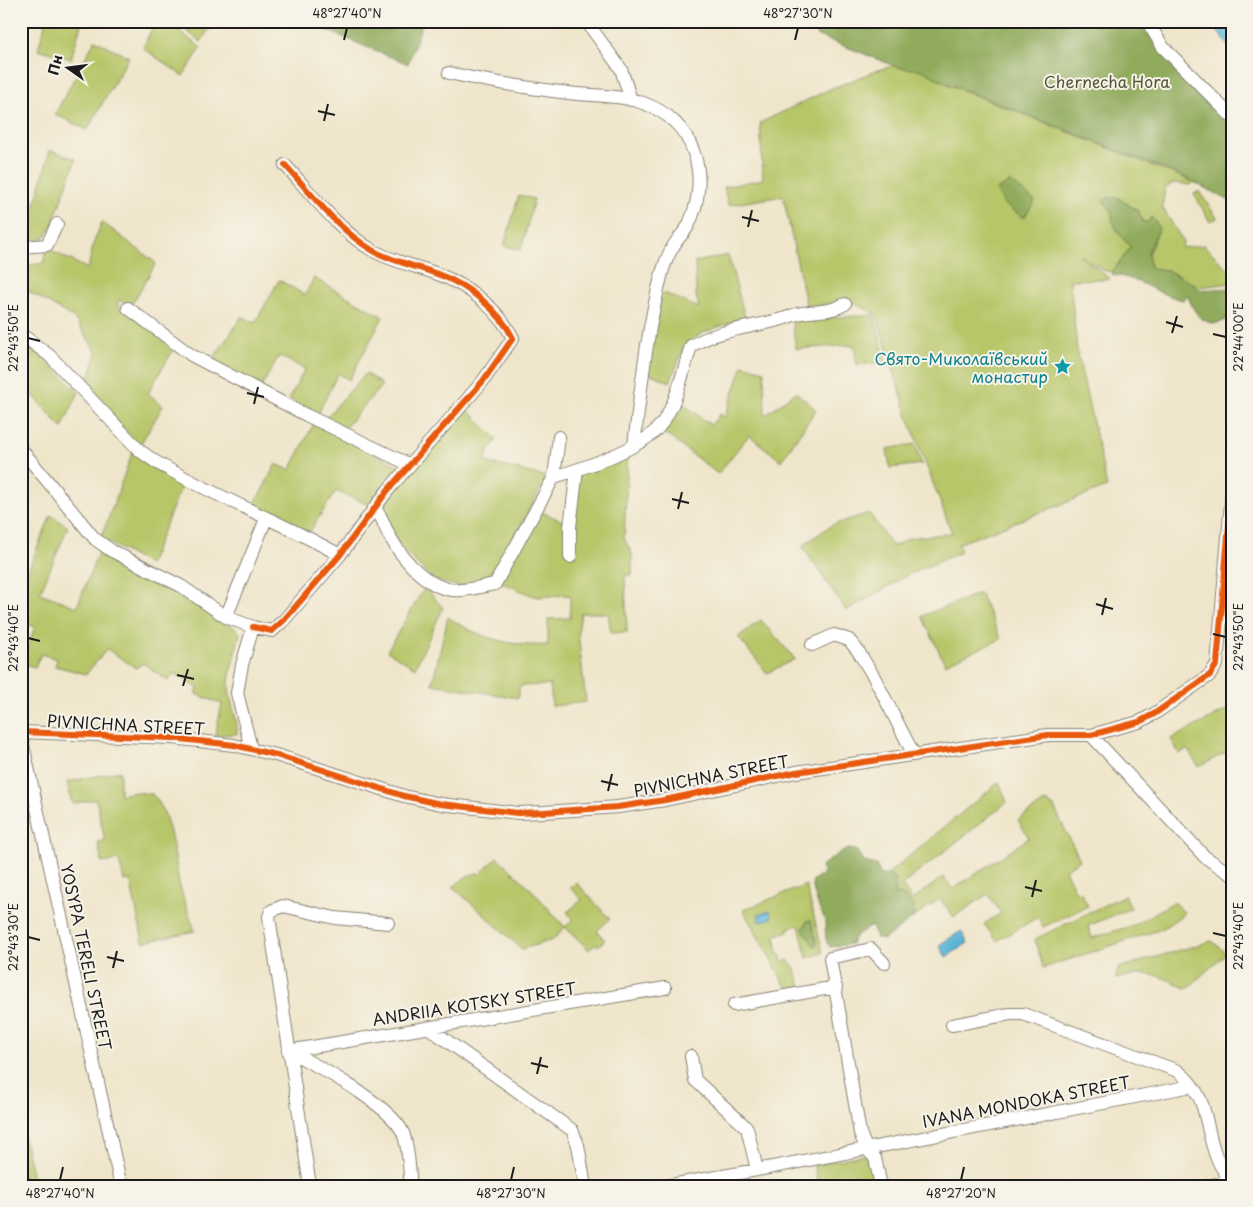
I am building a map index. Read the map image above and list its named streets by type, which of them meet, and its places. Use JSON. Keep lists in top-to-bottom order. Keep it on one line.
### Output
{"streets":{"street":["PIVNICHNA STREET","YOSYPA TERELI STREET","ANDRIIA KOTSKY STREET","IVANA MONDOKA STREET"]},"parks":["Chernecha Hora"],"places":{"place":["Свято-Миколаївський монастир"]},"north":"left","coordinates":["48°27'40\"N","48°27'30\"N","22°44'00\"E","22°43'50\"E","22°43'40\"E","22°43'30\"E","48°27'20\"N"]}
